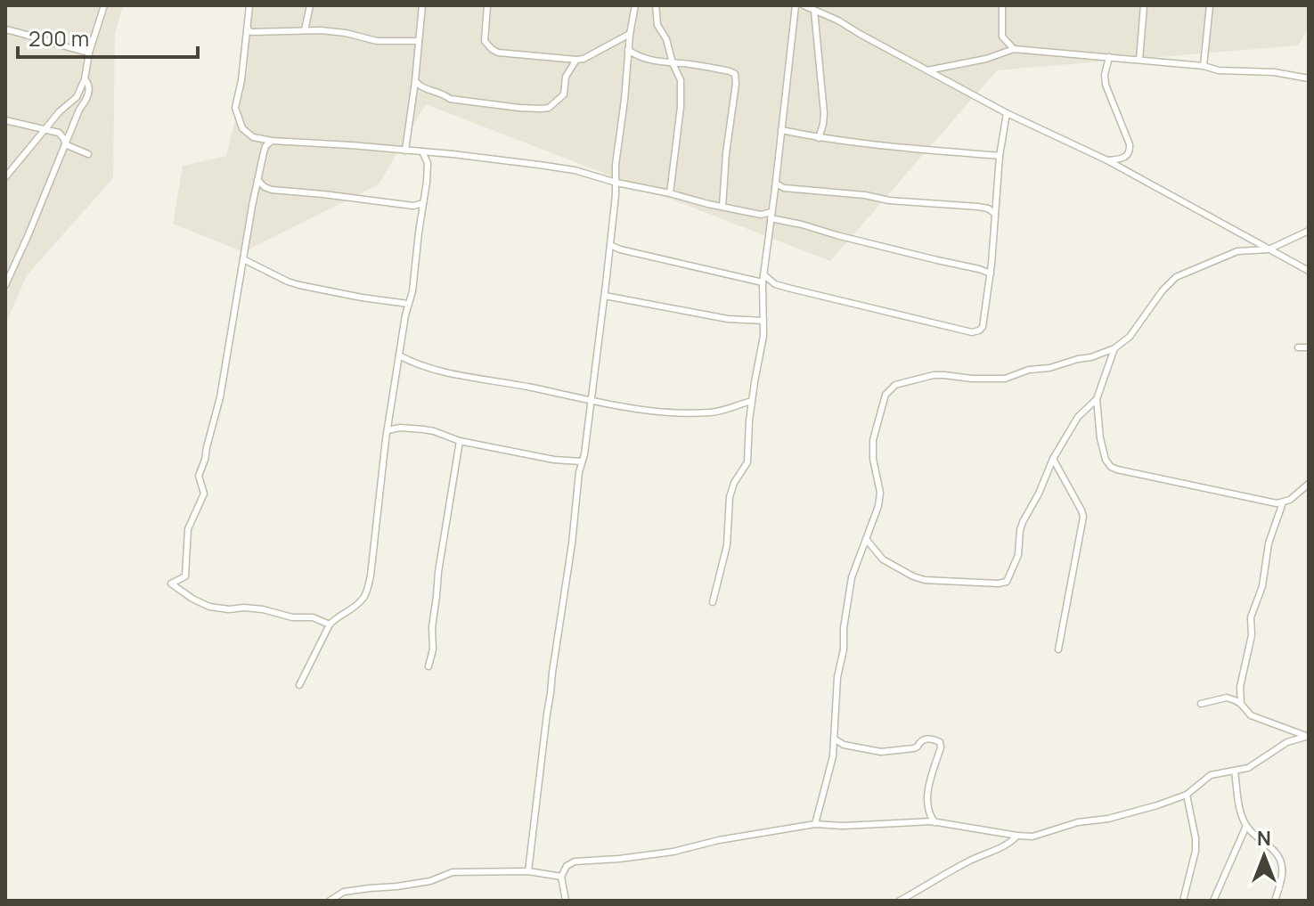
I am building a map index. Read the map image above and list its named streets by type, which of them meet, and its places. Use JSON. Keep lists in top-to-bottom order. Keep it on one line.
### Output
{"scale_bar":"200 m","north":"top"}
